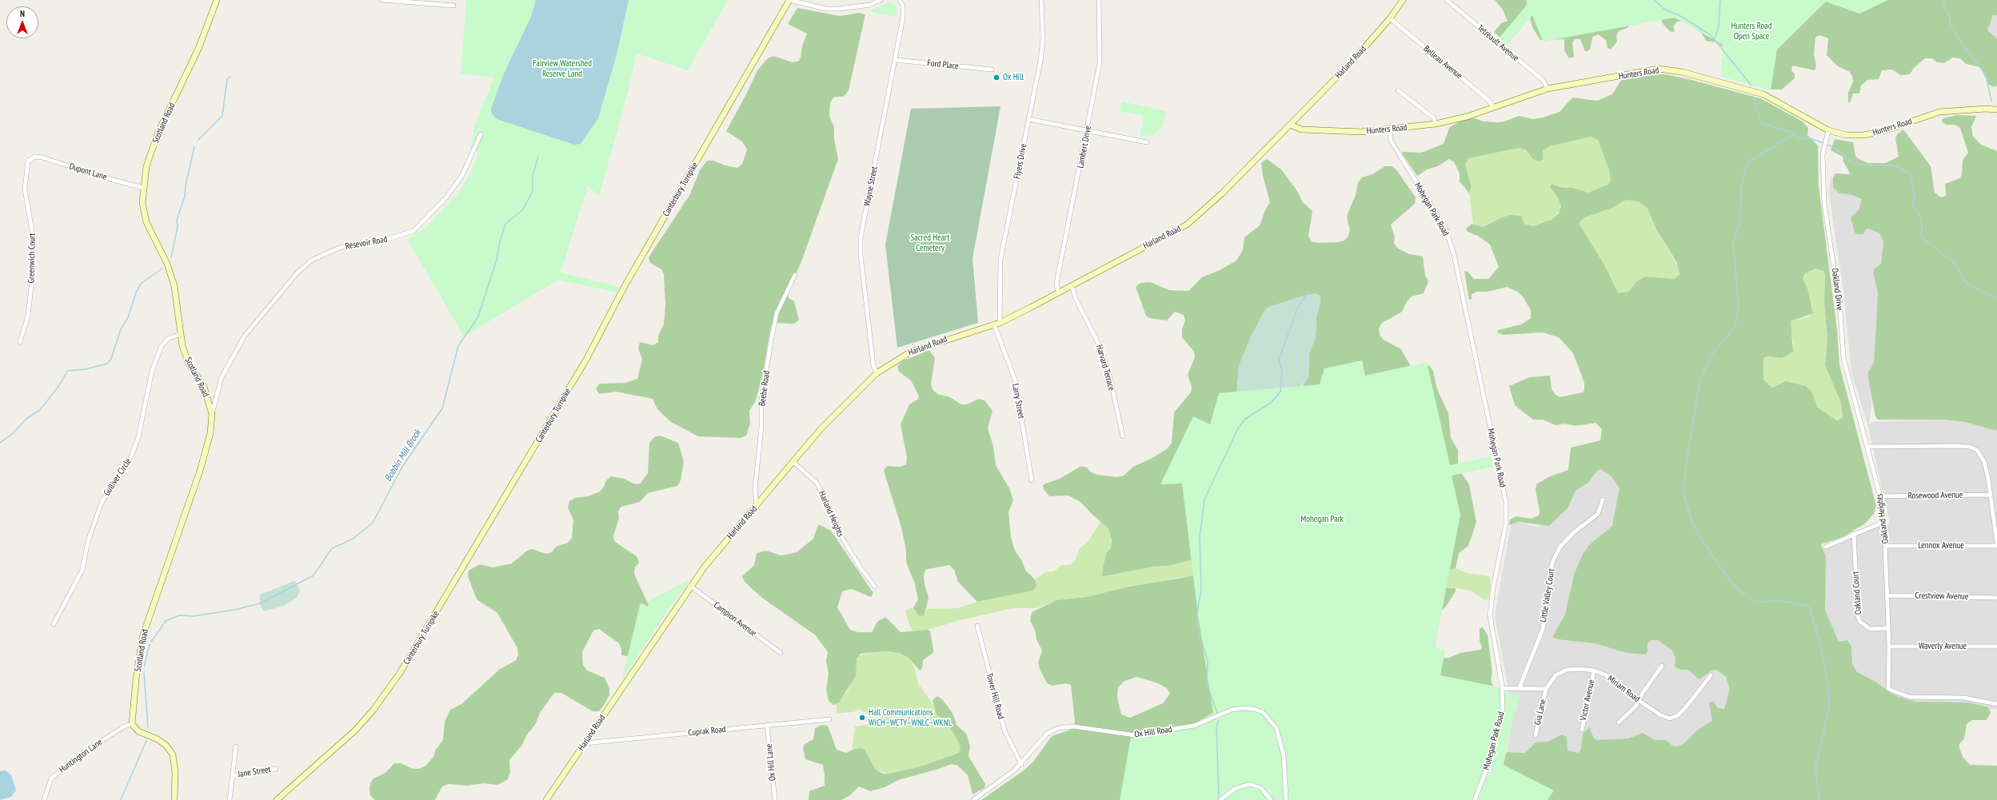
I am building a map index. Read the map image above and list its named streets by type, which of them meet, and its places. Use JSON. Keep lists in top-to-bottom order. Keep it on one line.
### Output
{"streets":{"street":["Tetreault Avenue","Harland Road","Belleau Avenue","Ford Place","Hunters Road","Scotland Road","Lambert Drive","Flyers Drive","Dupont Lane","Wayne Street","Canterbury Turnpike","Mohegan Park Road","Resevoir Road","Greenwich Court","Oakland Drive","Harvard Terrace","Beebe Road","Larry Street","Gulliver Circle","Rosewood Avenue","Harland Heights","Oakland Heights","Lennox Avenue","Oakland Court","Little Valley Court","Crestview Avenue","Campion Avenue","Waverly Avenue","Miriam Road","Tower Hill Road","Victor Avenue","Gia Lane","Cuprak Road","Ox Hill Road","Huntington Lane","Ox Hill Lane","Jane Street"]},"crossings":[["Tetreault Avenue","Hunters Road"],["Harland Road","Belleau Avenue"],["Harland Road","Hunters Road"],["Harland Road","Lambert Drive"],["Harland Road","Flyers Drive"],["Harland Road","Wayne Street"],["Harland Road","Harvard Terrace"],["Harland Road","Beebe Road"],["Harland Road","Larry Street"],["Harland Road","Harland Heights"],["Harland Road","Campion Avenue"],["Harland Road","Cuprak Road"],["Belleau Avenue","Hunters Road"],["Ford Place","Wayne Street"],["Hunters Road","Mohegan Park Road"],["Hunters Road","Oakland Drive"],["Scotland Road","Dupont Lane"],["Scotland Road","Resevoir Road"],["Scotland Road","Gulliver Circle"],["Scotland Road","Huntington Lane"],["Flyers Drive","Larry Street"],["Dupont Lane","Greenwich Court"],["Oakland Drive","Oakland Heights"],["Rosewood Avenue","Oakland Heights"],["Oakland Heights","Lennox Avenue"],["Oakland Heights","Oakland Court"],["Oakland Heights","Crestview Avenue"],["Oakland Heights","Waverly Avenue"],["Miriam Road","Victor Avenue"],["Miriam Road","Gia Lane"],["Tower Hill Road","Ox Hill Road"],["Cuprak Road","Ox Hill Lane"]],"water":["Bobbin Mill Brook"],"parks":["Hunters Road Open Space","Fairview Watershed Reserve Land","Sacred Heart Cemetery","Mohegan Park"],"places":["Ox Hill","Hall Communications WICH–WCTY–WNLC–WKNL"],"north":"top"}
